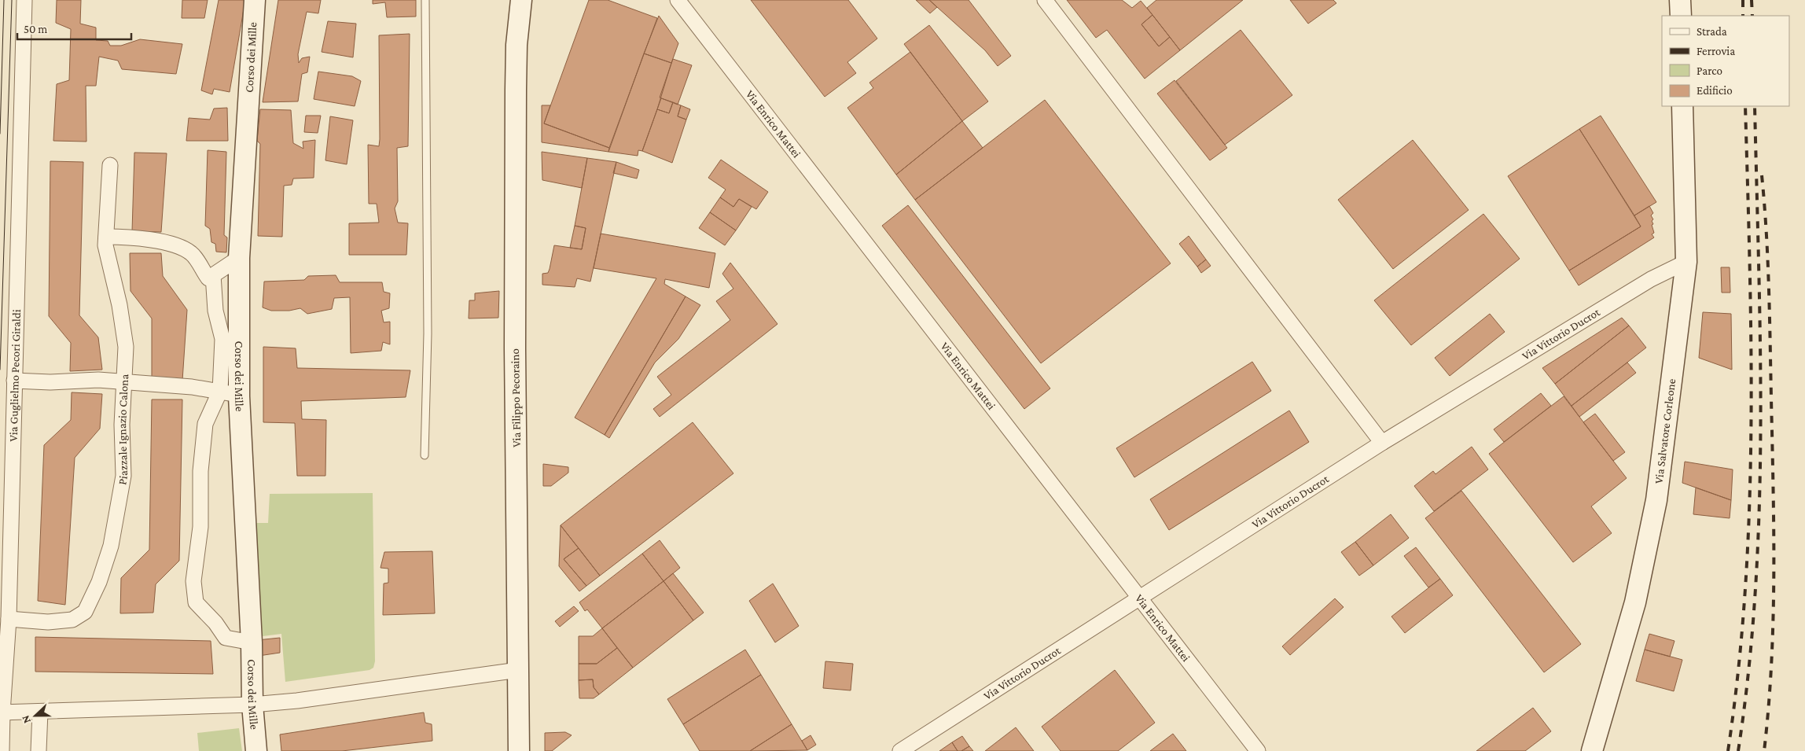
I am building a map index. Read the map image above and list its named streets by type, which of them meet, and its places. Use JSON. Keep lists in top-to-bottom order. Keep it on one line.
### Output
{"streets":{"street":["Corso dei Mille","Via Enrico Mattei","Via Vittorio Ducrot","Via Guglielmo Pecori Giraldi","Via Filippo Pecoraino","Piazzale Ignazio Calona","Via Salvatore Corleone"]},"crossings":[["Via Enrico Mattei","Via Vittorio Ducrot"],["Via Vittorio Ducrot","Via Salvatore Corleone"],["Via Guglielmo Pecori Giraldi","Piazzale Ignazio Calona"]],"legend":["Strada","Ferrovia","Parco","Edificio"],"scale_bar":"50 m","north":"left"}
